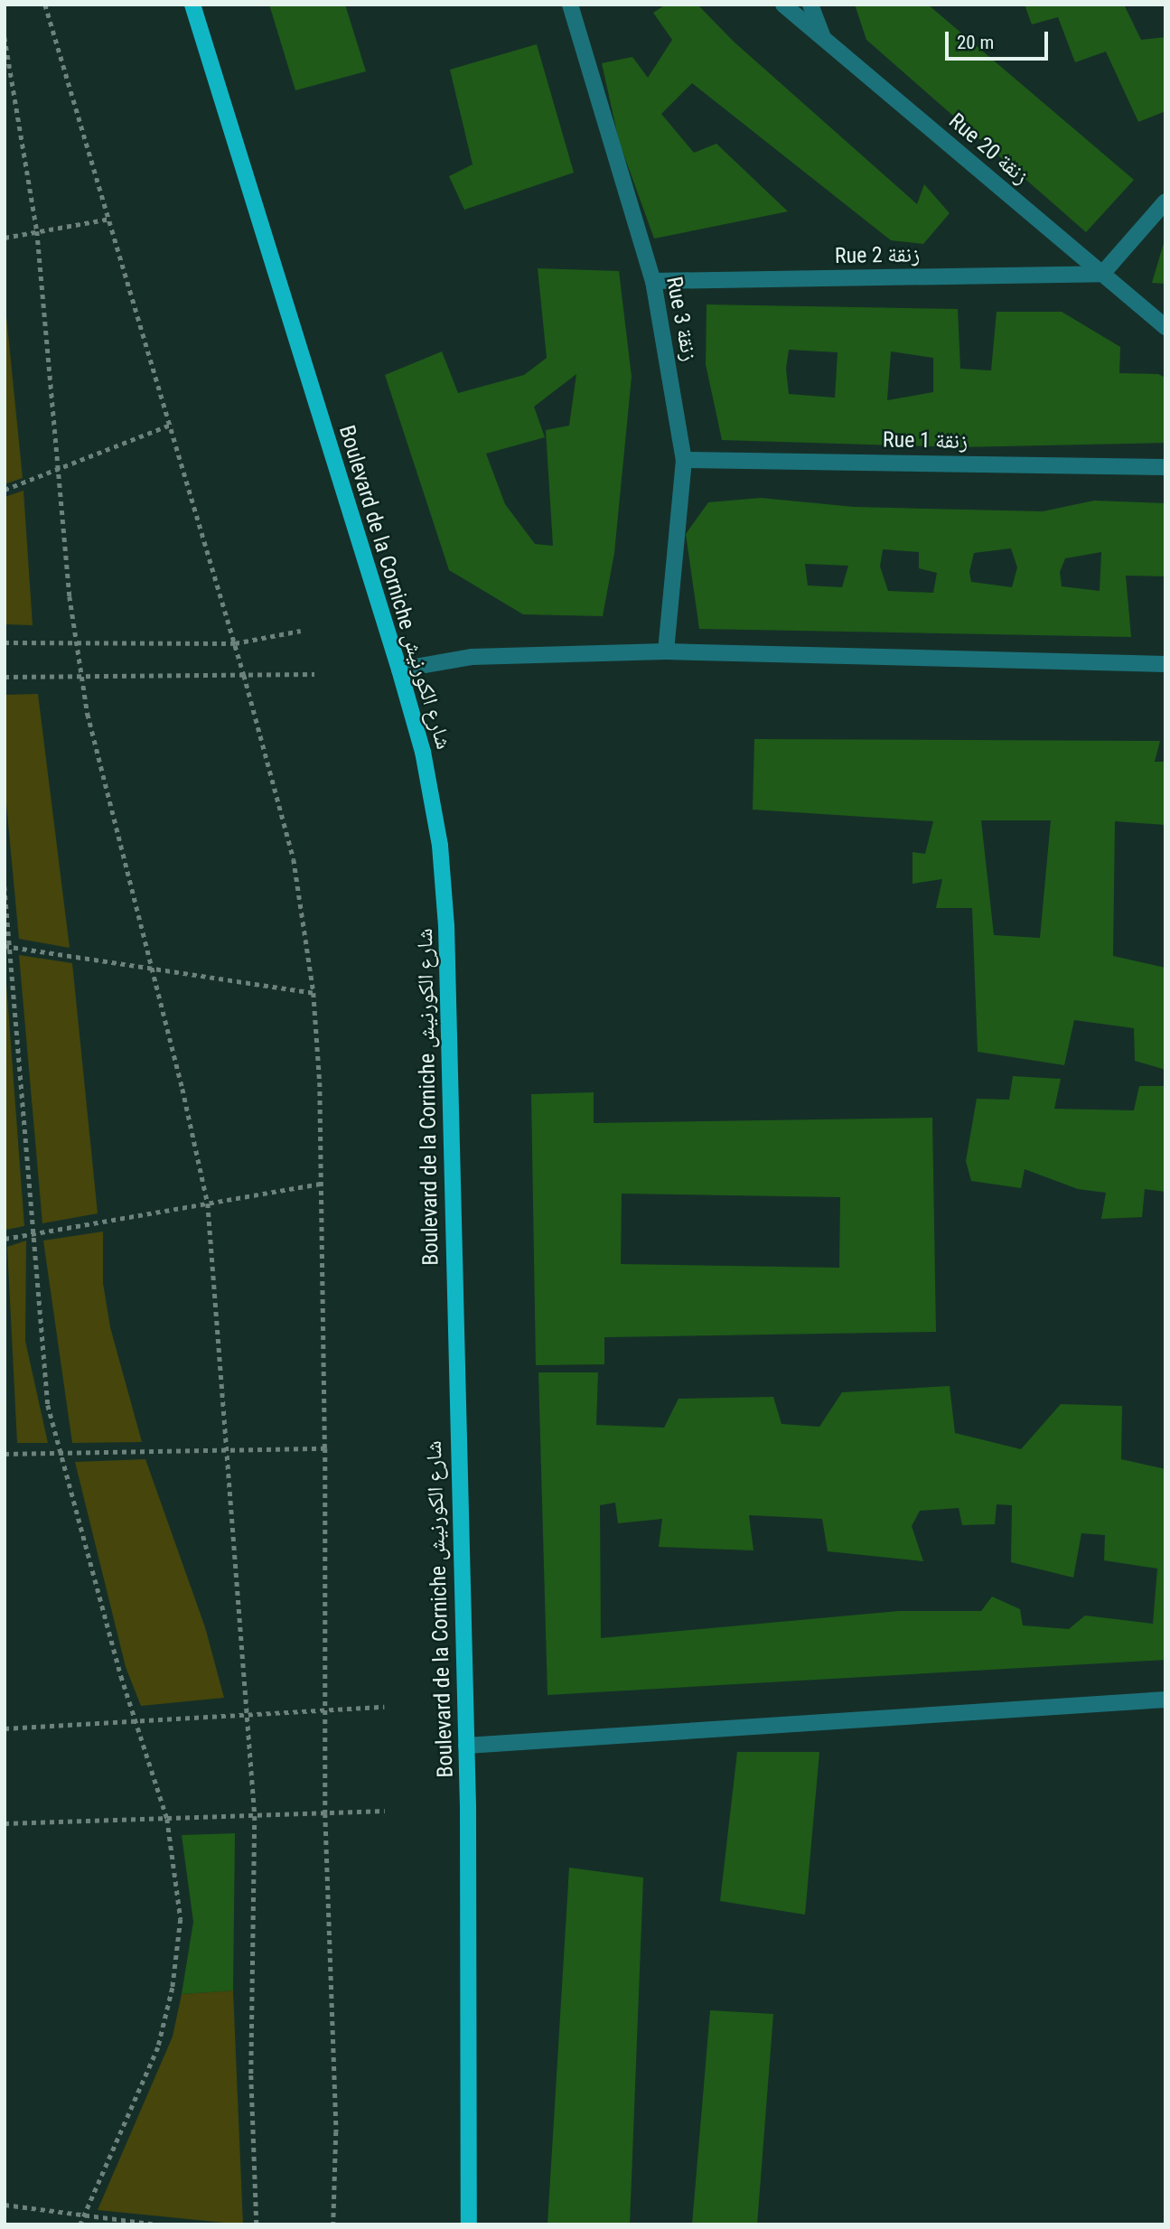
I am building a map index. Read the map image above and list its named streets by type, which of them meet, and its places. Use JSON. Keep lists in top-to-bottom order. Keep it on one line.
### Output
{"streets":{"main road":["Boulevard de la Corniche شارع الكورنيش"],"street":["Rue 20 زنقة","Rue 2 زنقة","Rue 3 زنقة","Rue 1 زنقة"]},"crossings":[["Rue 20 زنقة","Rue 2 زنقة"],["Rue 2 زنقة","Rue 3 زنقة"],["Rue 3 زنقة","Rue 1 زنقة"]],"scale_bar":"20 m"}
